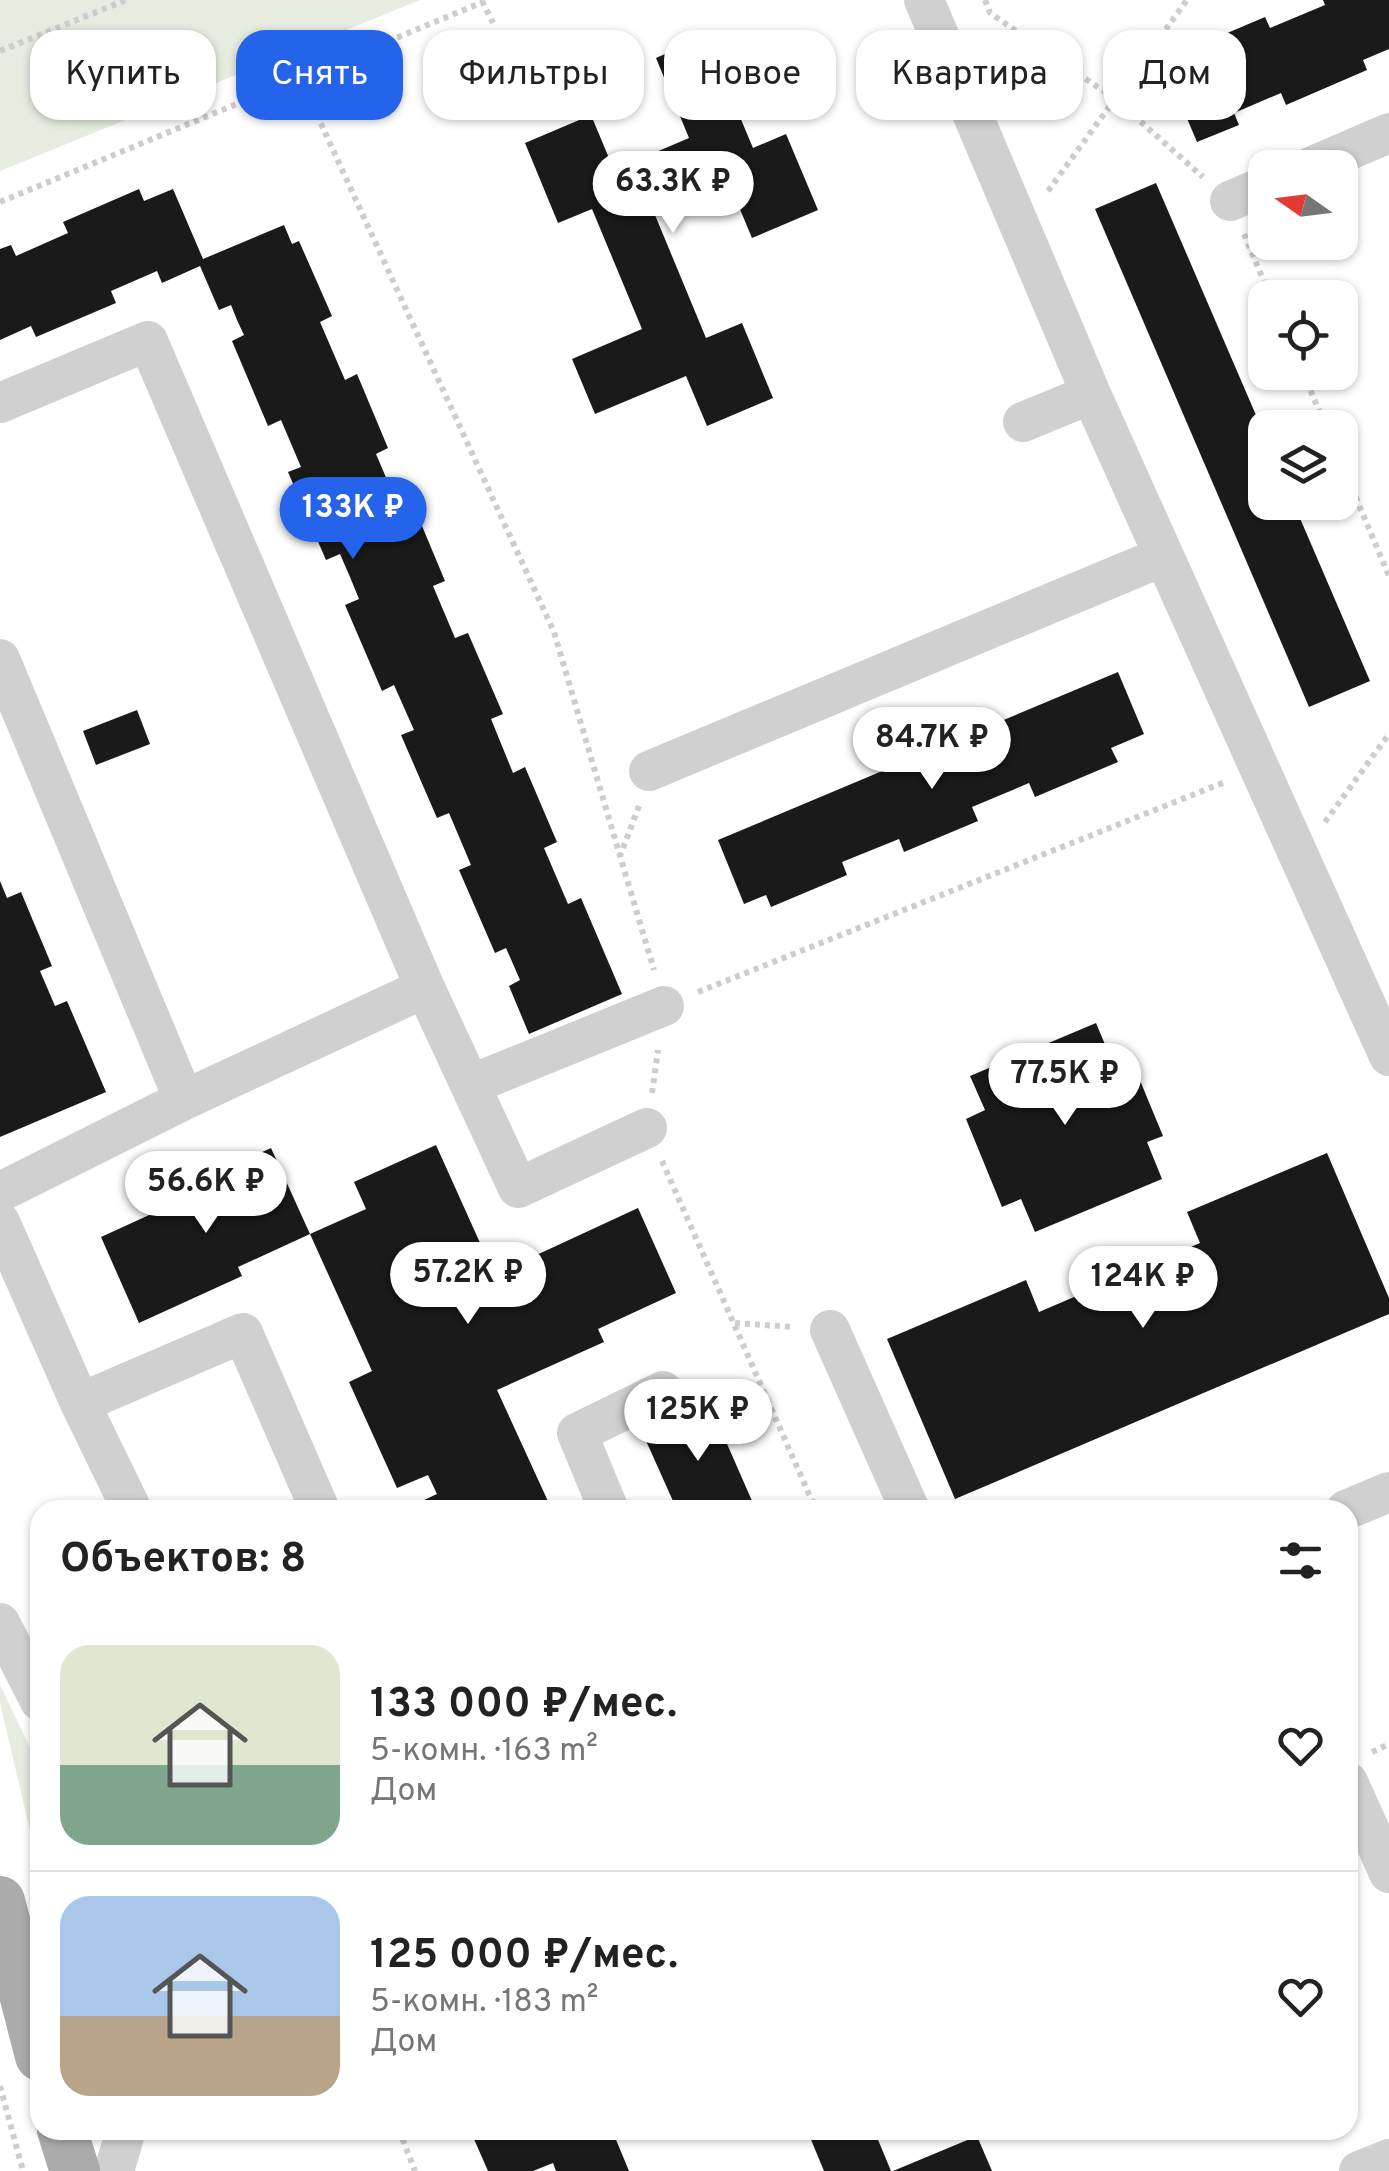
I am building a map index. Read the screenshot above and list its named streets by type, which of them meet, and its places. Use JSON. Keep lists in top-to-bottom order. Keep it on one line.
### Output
{"north":"left","page":{"chip":["Купить","Снять","Фильтры","Новое","Квартира","Дом"],"price":["63.3K ₽","133K ₽","84.7K ₽","77.5K ₽","56.6K ₽","57.2K ₽","124K ₽","125K ₽"],"heading":"Объектов: 8","list":[{"name":"133 000 ₽/мес.","note":"5-комн. · 163 m² · Дом"},{"name":"125 000 ₽/мес.","note":"5-комн. · 183 m² · Дом"}]}}
